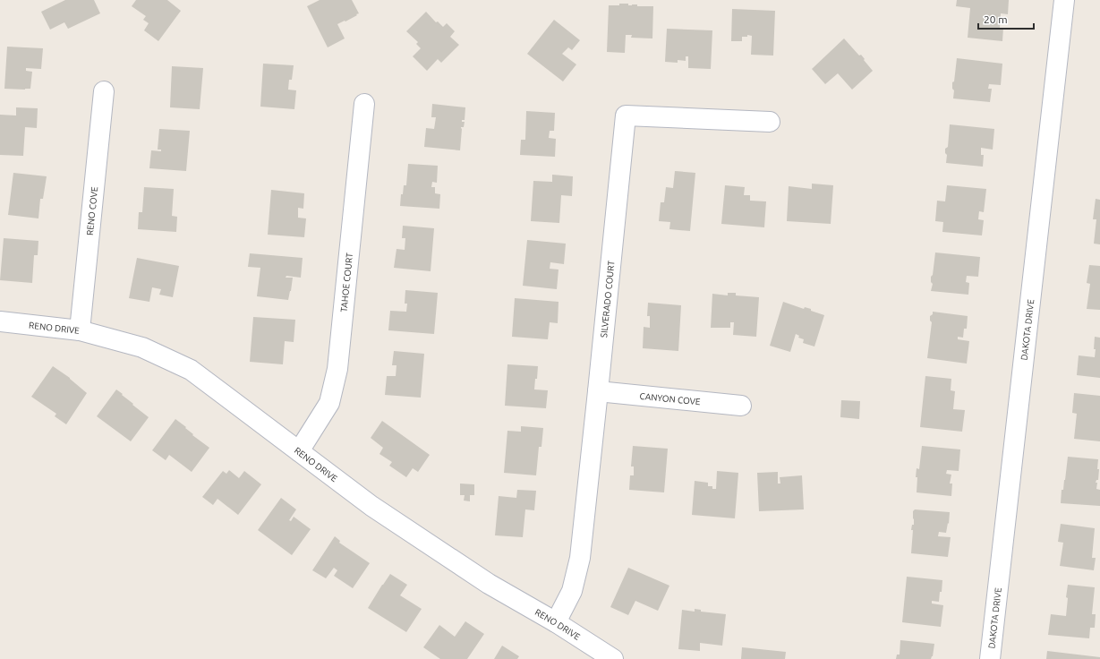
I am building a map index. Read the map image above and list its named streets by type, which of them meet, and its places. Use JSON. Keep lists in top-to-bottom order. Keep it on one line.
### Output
{"streets":{"street":["RENO COVE","TAHOE COURT","SILVERADO COURT","RENO DRIVE","DAKOTA DRIVE","CANYON COVE"]},"crossings":[["RENO COVE","RENO DRIVE"],["TAHOE COURT","RENO DRIVE"],["SILVERADO COURT","RENO DRIVE"],["SILVERADO COURT","CANYON COVE"]],"scale_bar":"20 m"}
